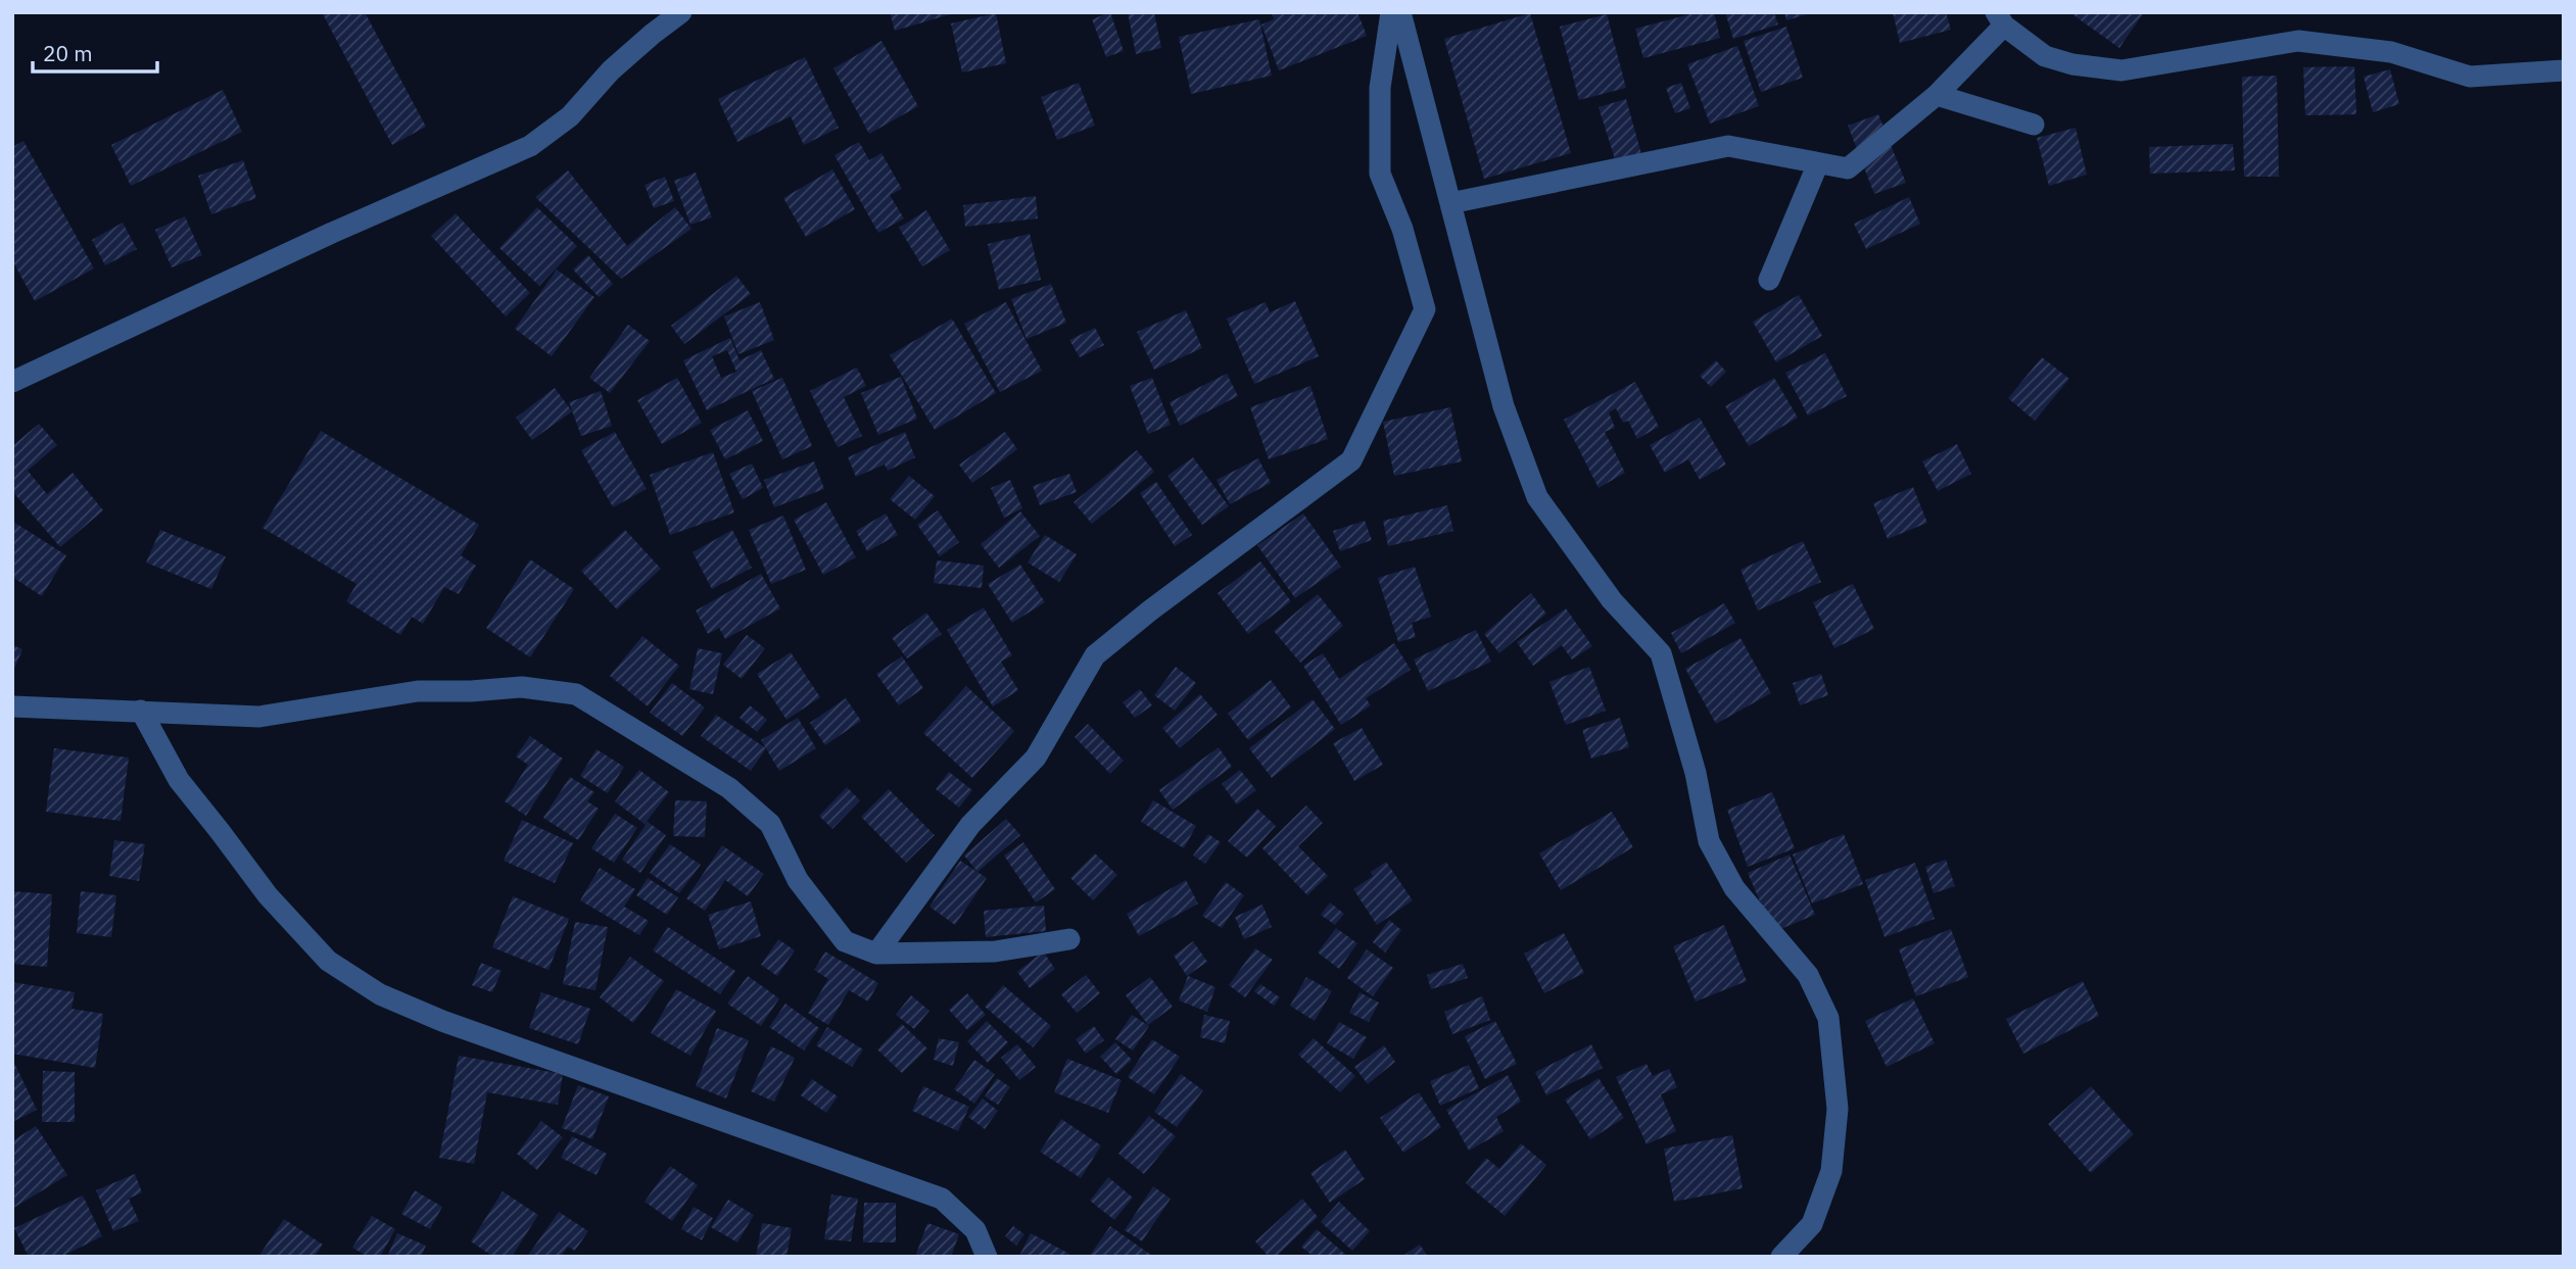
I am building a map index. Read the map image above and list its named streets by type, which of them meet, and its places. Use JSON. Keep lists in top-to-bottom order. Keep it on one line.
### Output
{"scale_bar":"20 m"}
